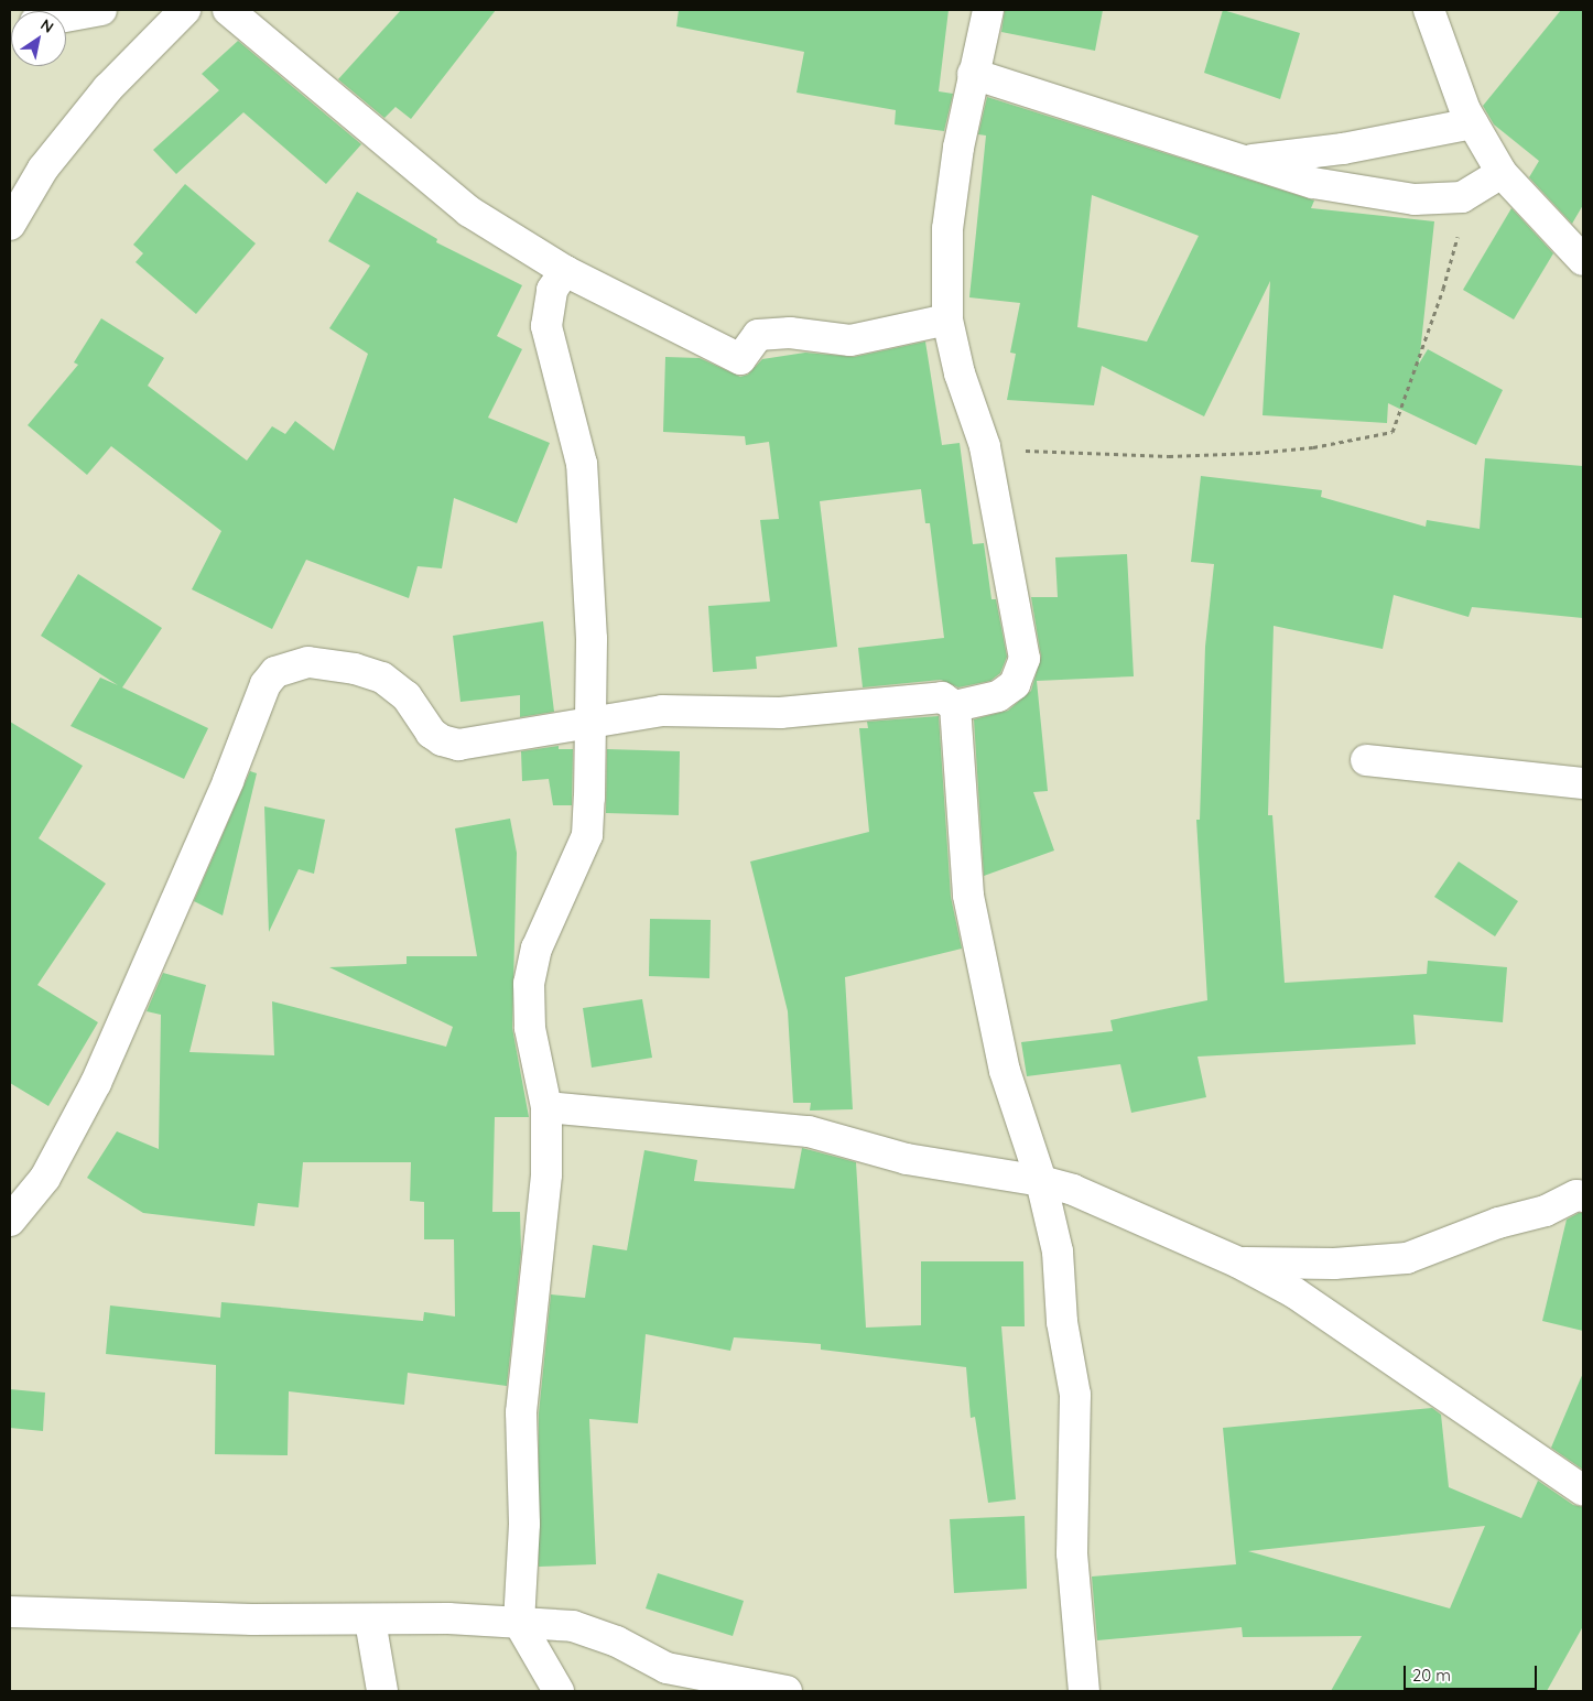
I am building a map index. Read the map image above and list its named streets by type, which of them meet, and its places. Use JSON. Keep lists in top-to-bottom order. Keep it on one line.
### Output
{"scale_bar":"20 m","north":"top right"}
